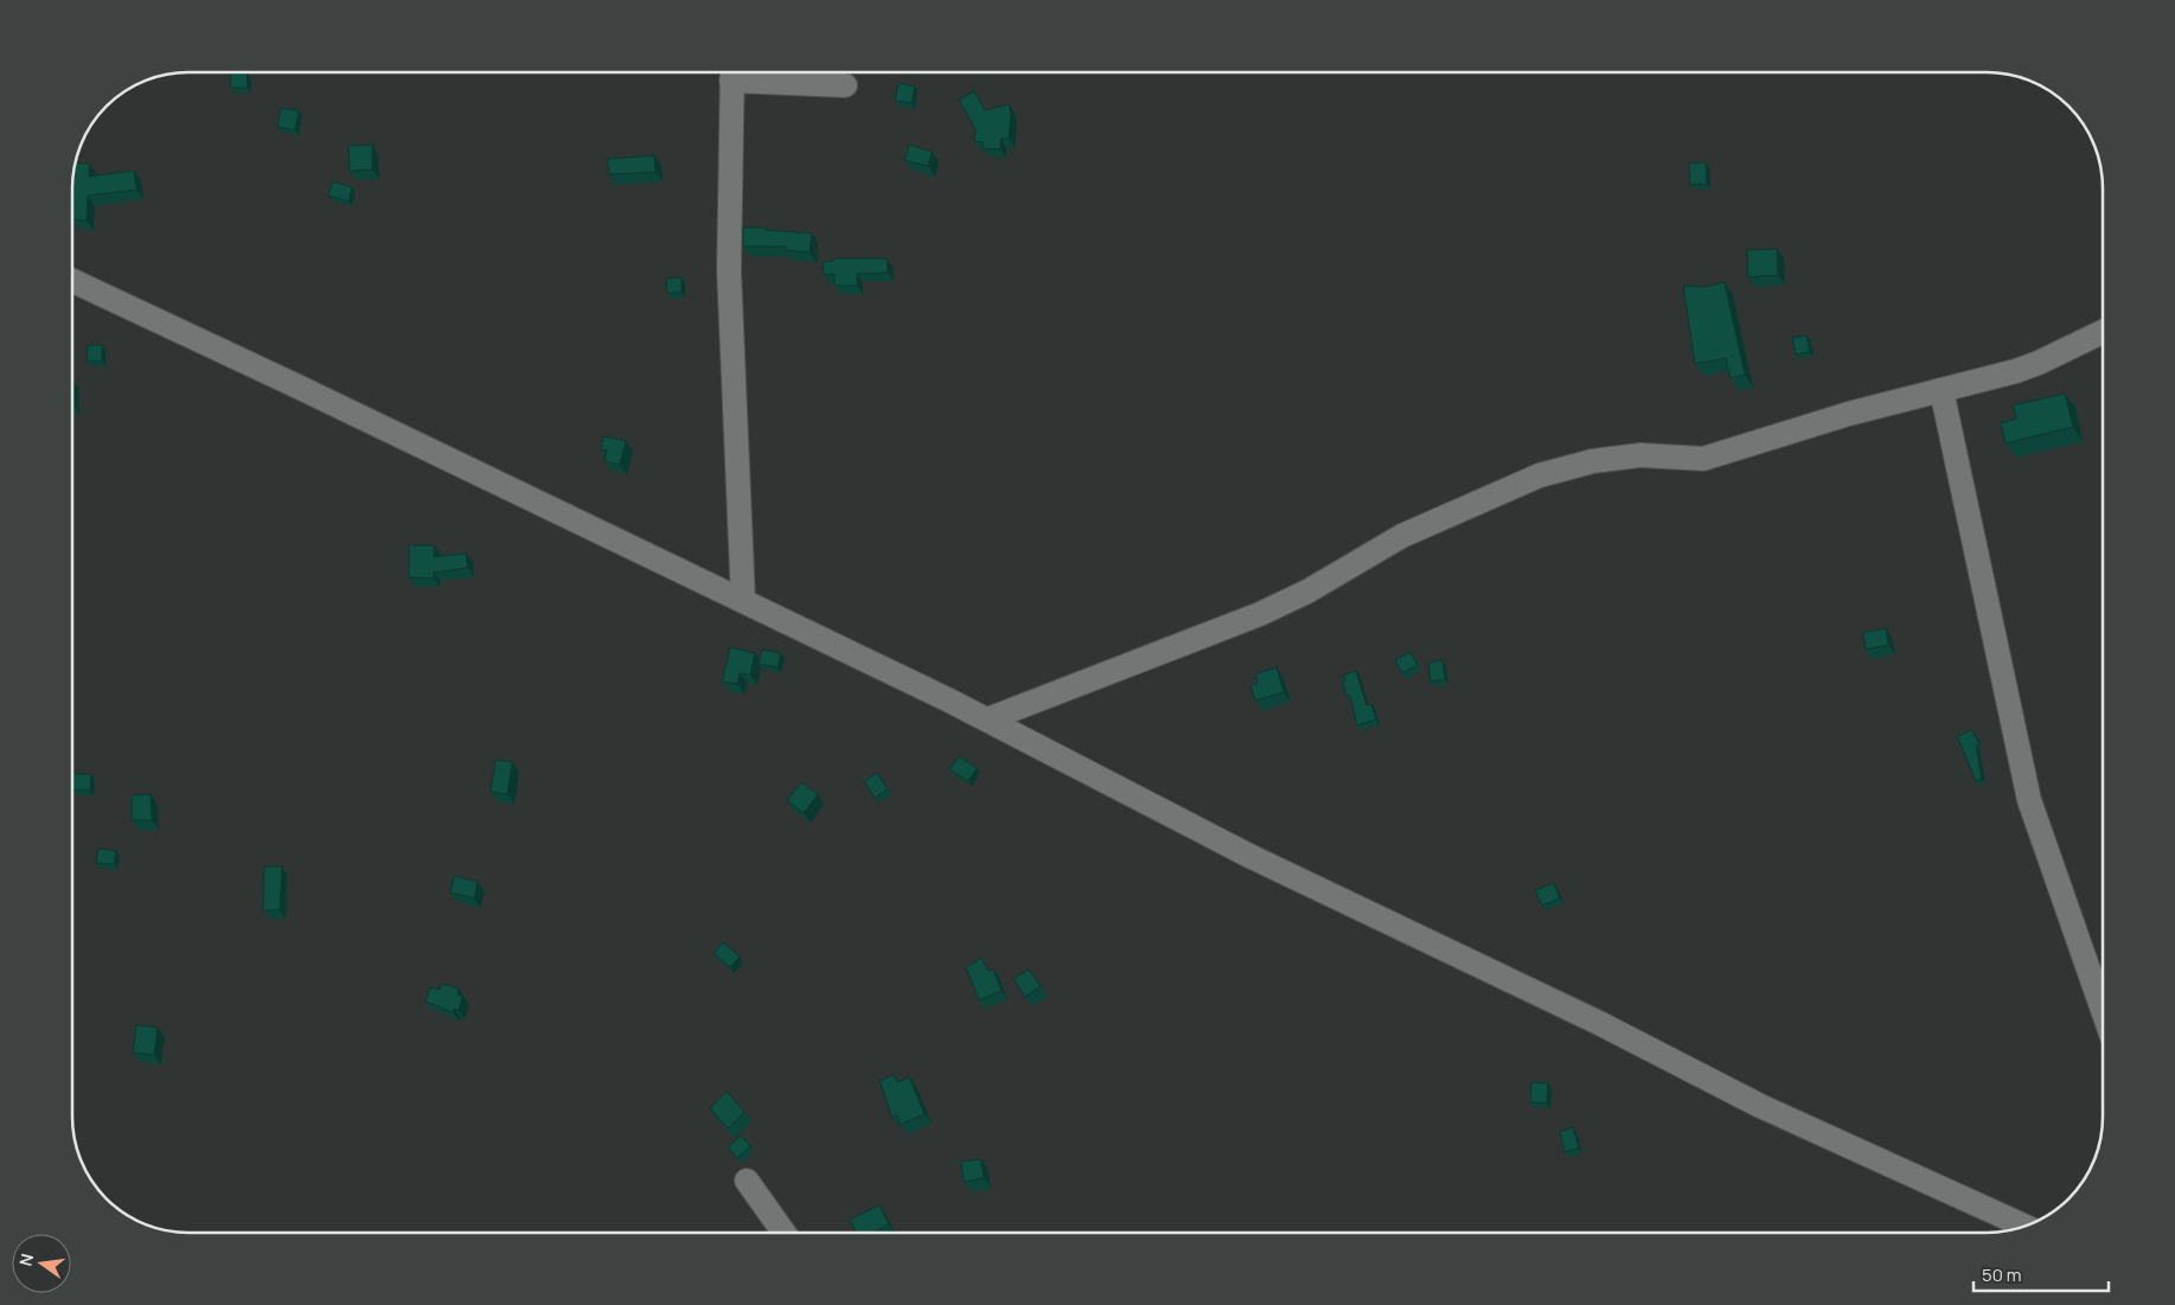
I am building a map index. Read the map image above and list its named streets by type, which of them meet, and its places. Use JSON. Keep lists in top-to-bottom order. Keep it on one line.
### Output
{"scale_bar":"50 m","north":"left"}
